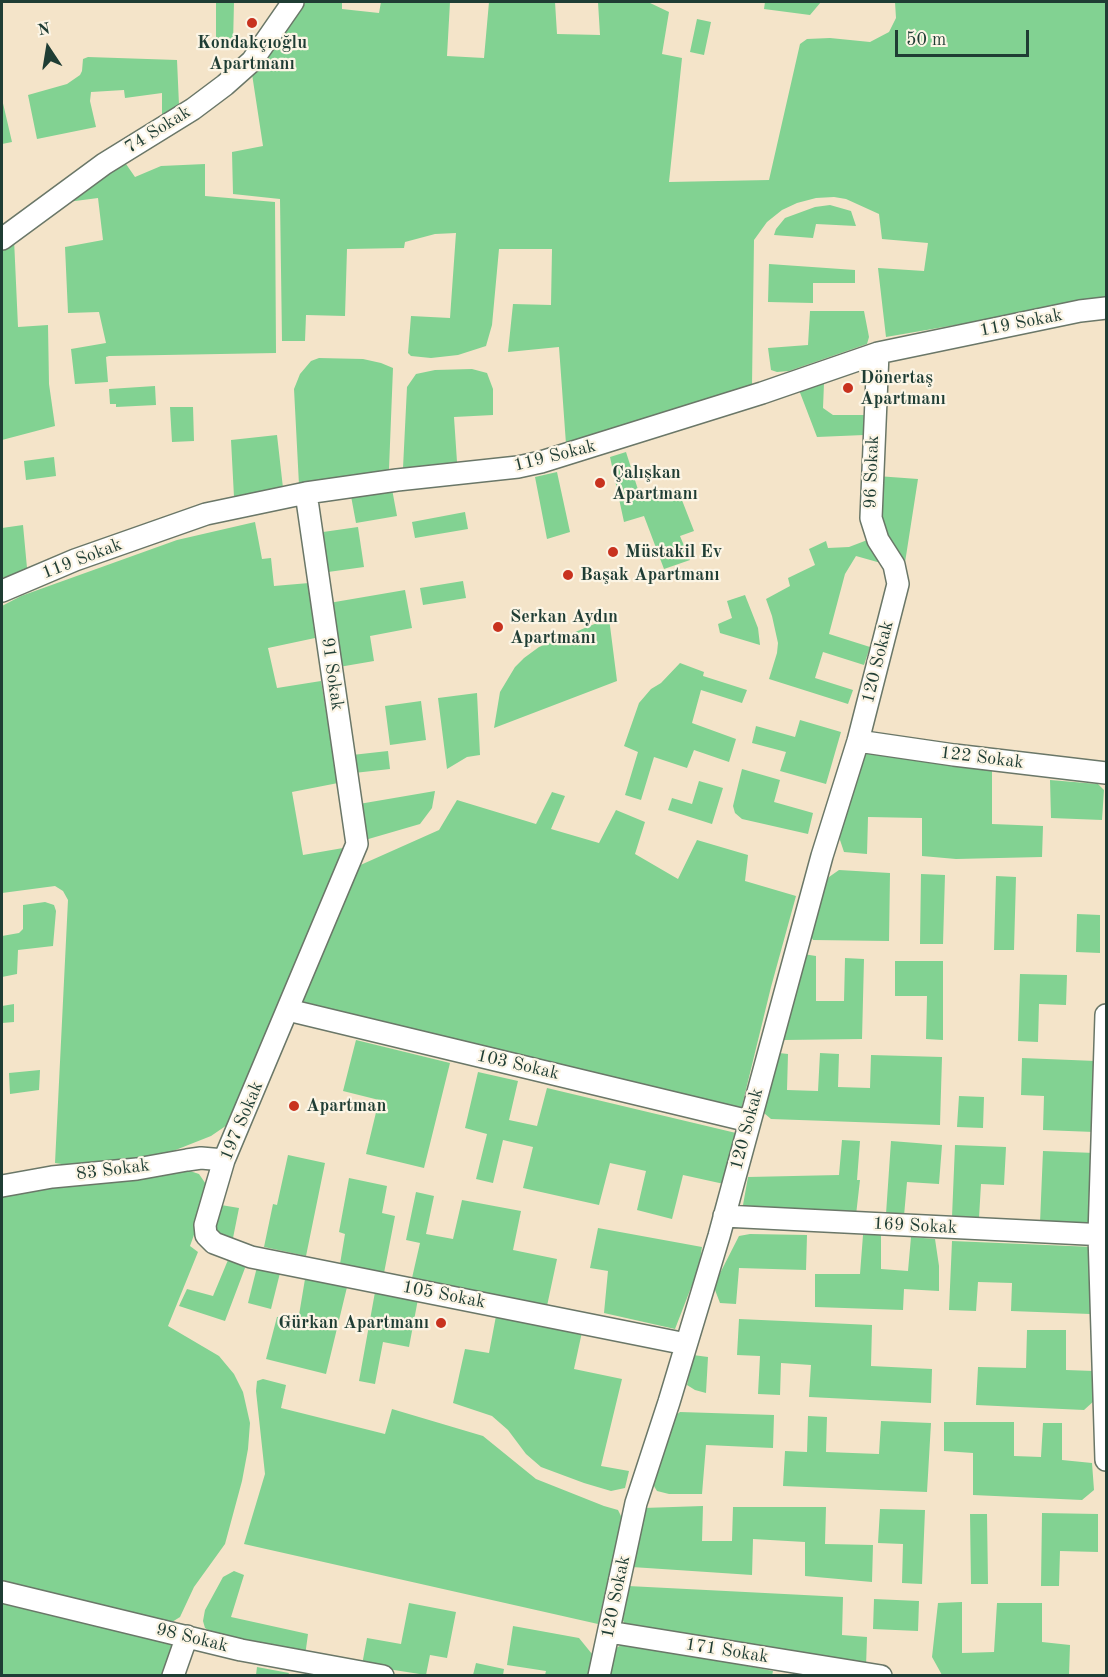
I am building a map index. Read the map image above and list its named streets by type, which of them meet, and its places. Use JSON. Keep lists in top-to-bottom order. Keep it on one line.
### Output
{"streets":{"street":["74 Sokak","119 Sokak","96 Sokak","120 Sokak","91 Sokak","122 Sokak","103 Sokak","197 Sokak","83 Sokak","169 Sokak","105 Sokak","98 Sokak","171 Sokak"]},"crossings":[["119 Sokak","96 Sokak"],["119 Sokak","91 Sokak"],["96 Sokak","120 Sokak"],["120 Sokak","122 Sokak"],["120 Sokak","103 Sokak"],["120 Sokak","169 Sokak"],["120 Sokak","105 Sokak"],["120 Sokak","171 Sokak"],["91 Sokak","103 Sokak"],["91 Sokak","197 Sokak"],["103 Sokak","197 Sokak"],["197 Sokak","83 Sokak"],["197 Sokak","105 Sokak"]],"places":["Kondakçıoğlu Apartmanı","Dönertaş Apartmanı","Çalışkan Apartmanı","Müstakil Ev","Başak Apartmanı","Serkan Aydın Apartmanı","Apartman","Gürkan Apartmanı"],"scale_bar":"50 m","north":"top"}
